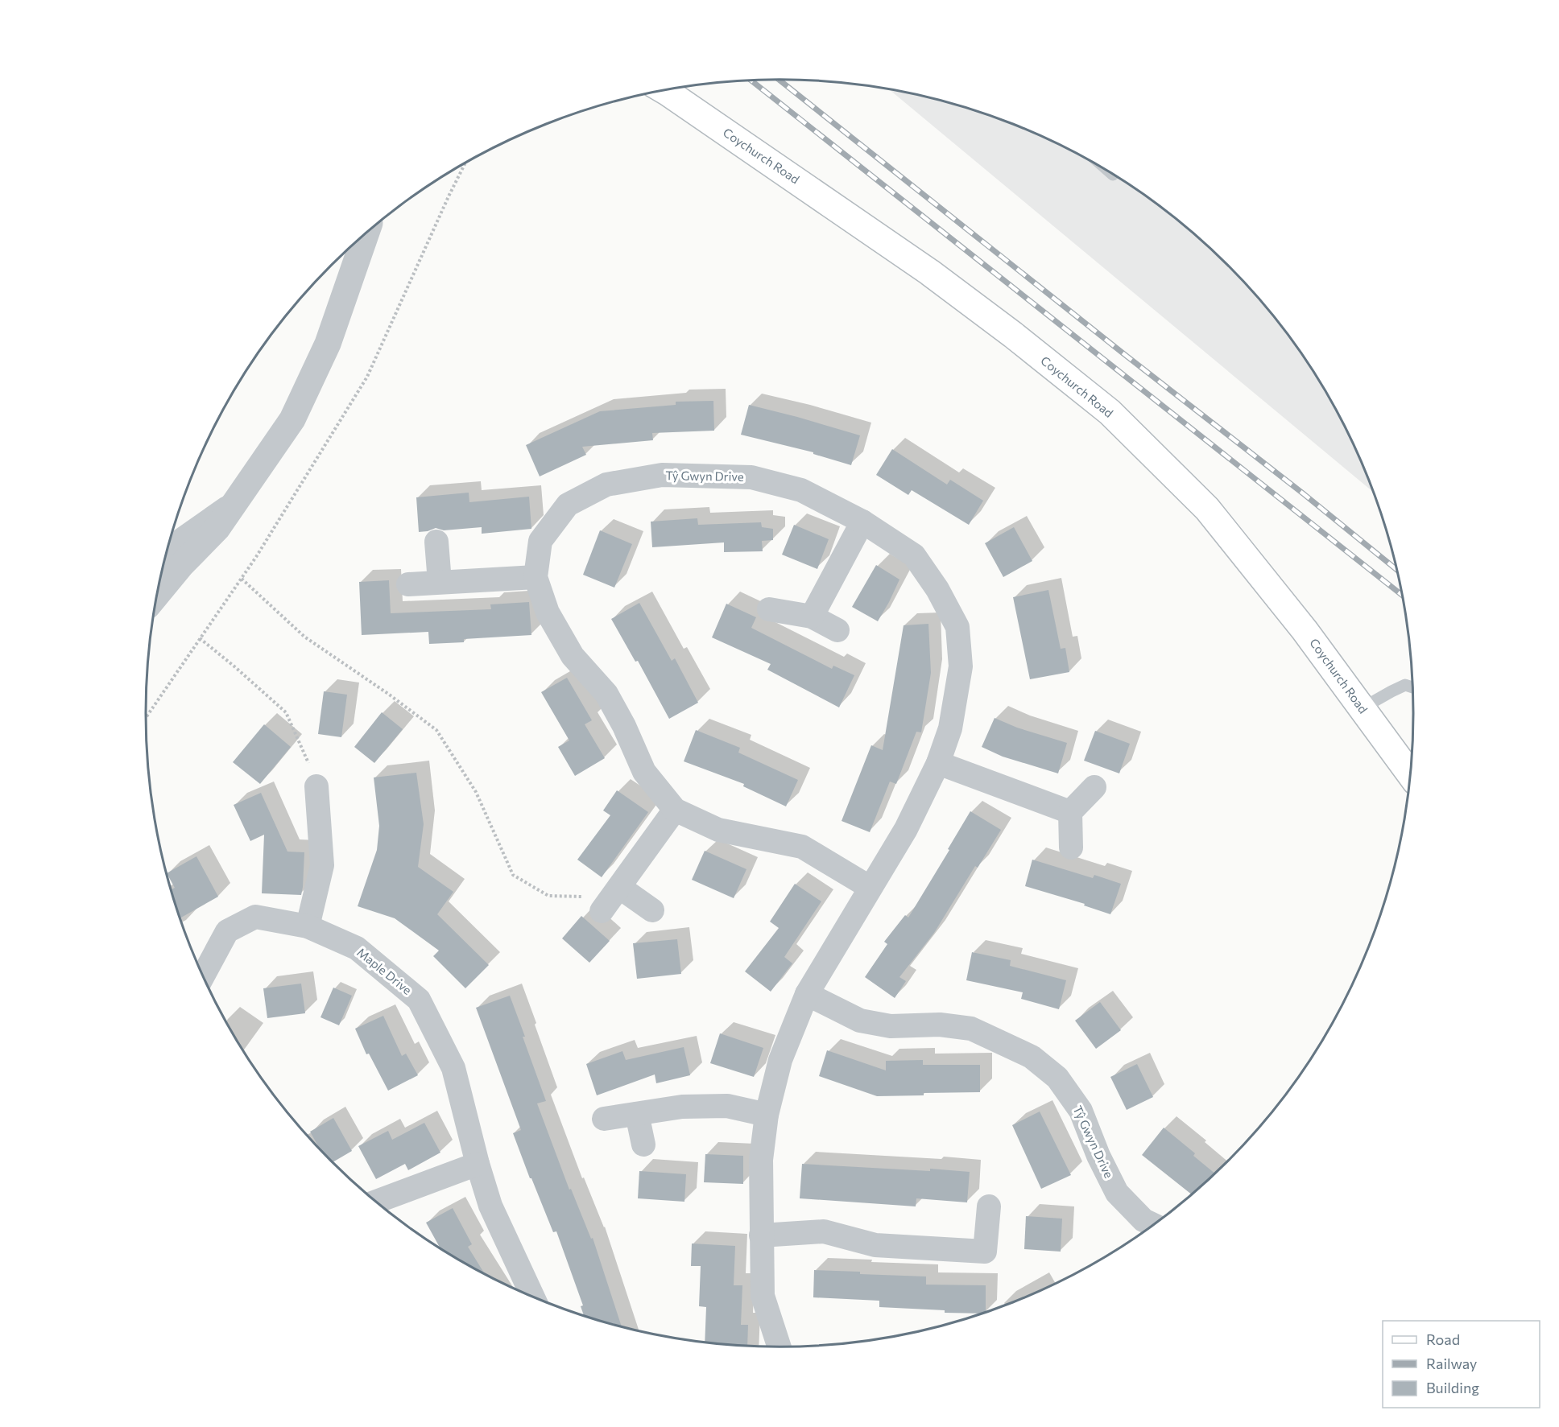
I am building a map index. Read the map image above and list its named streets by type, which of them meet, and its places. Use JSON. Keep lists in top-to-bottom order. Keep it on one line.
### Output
{"streets":{"main road":["Coychurch Road"],"street":["Tŷ Gwyn Drive","Maple Drive"]},"legend":["Road","Railway","Building"]}
